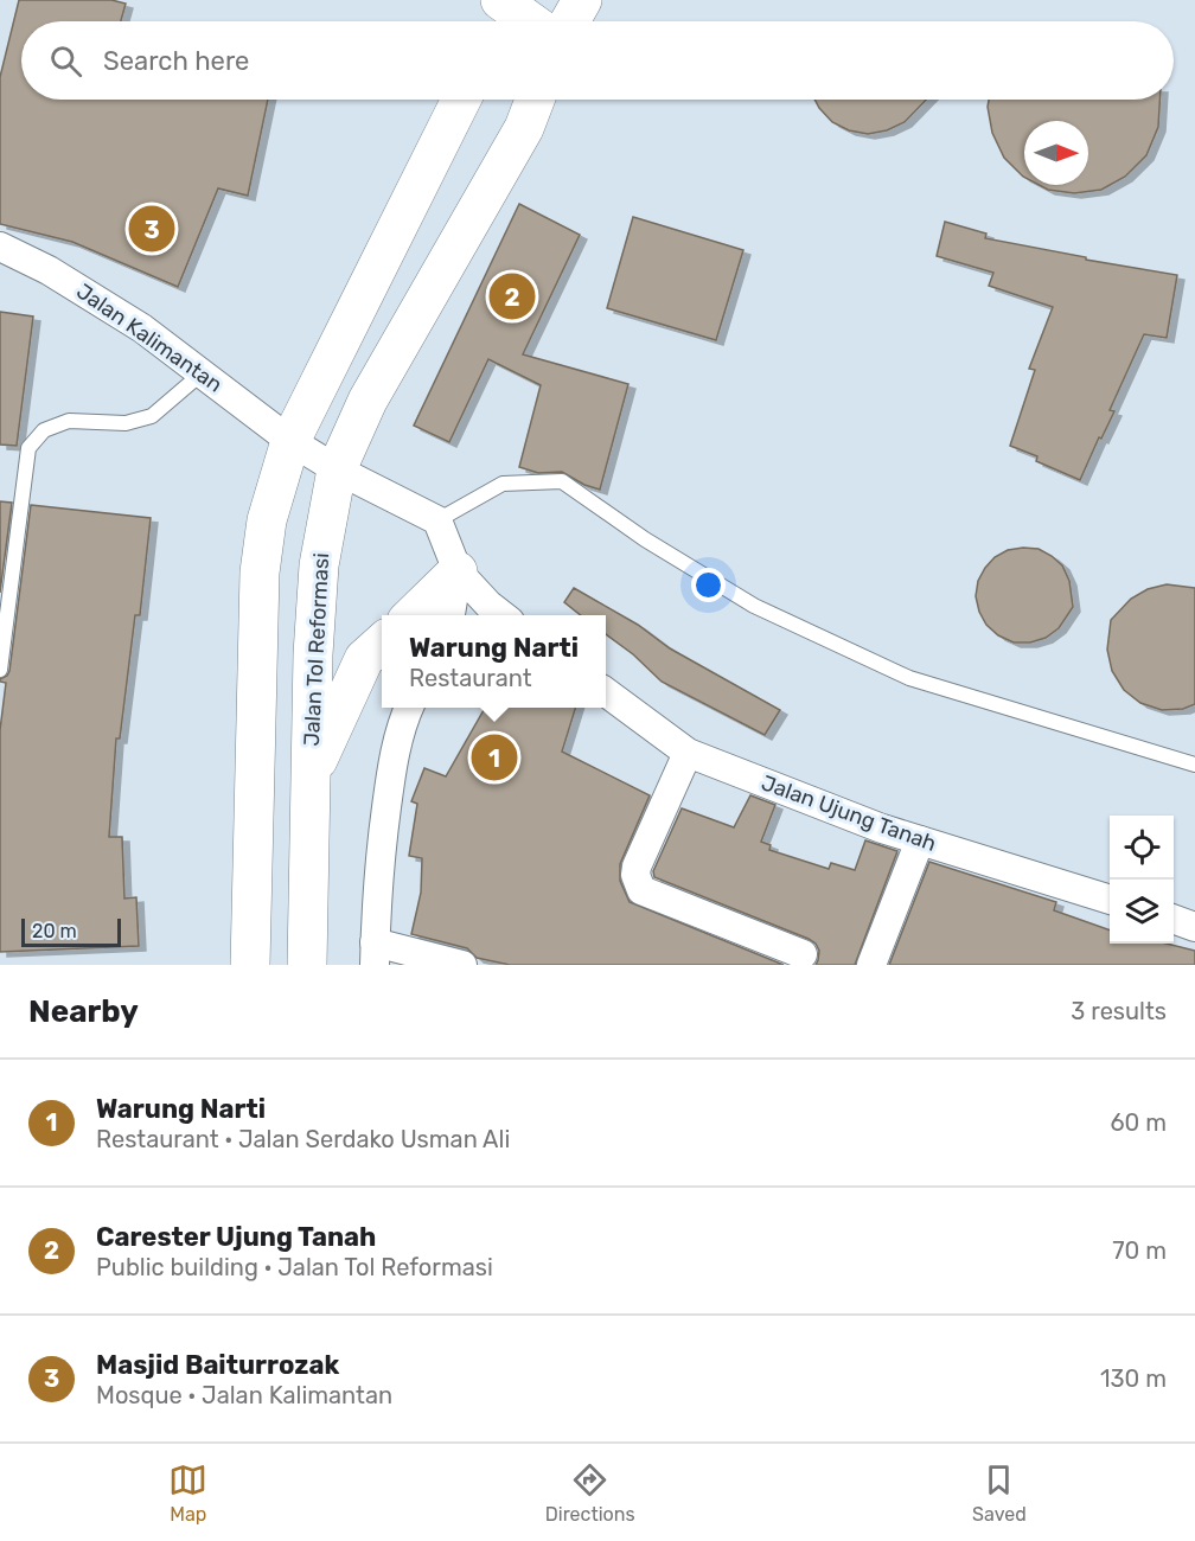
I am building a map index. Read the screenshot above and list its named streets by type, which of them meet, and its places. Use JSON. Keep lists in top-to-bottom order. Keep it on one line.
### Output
{"streets":{"highway":["Jalan Tol Reformasi"],"street":["Jalan Kalimantan","Jalan Ujung Tanah"]},"crossings":[["Jalan Kalimantan","Jalan Tol Reformasi"]],"scale_bar":"20 m","north":"right","page":{"search":"Search here","pins":["3","2","1"],"popup":["Warung Narti","Restaurant"],"scale":"20 m","heading":["Nearby","3 results"],"list":[{"mark":"1","name":"Warung Narti","note":"Restaurant · Jalan Serdako Usman Ali","value":"60 m"},{"mark":"2","name":"Carester Ujung Tanah","note":"Public building · Jalan Tol Reformasi","value":"70 m"},{"mark":"3","name":"Masjid Baiturrozak","note":"Mosque · Jalan Kalimantan","value":"130 m"}],"nav":["Map","Directions","Saved"]}}
